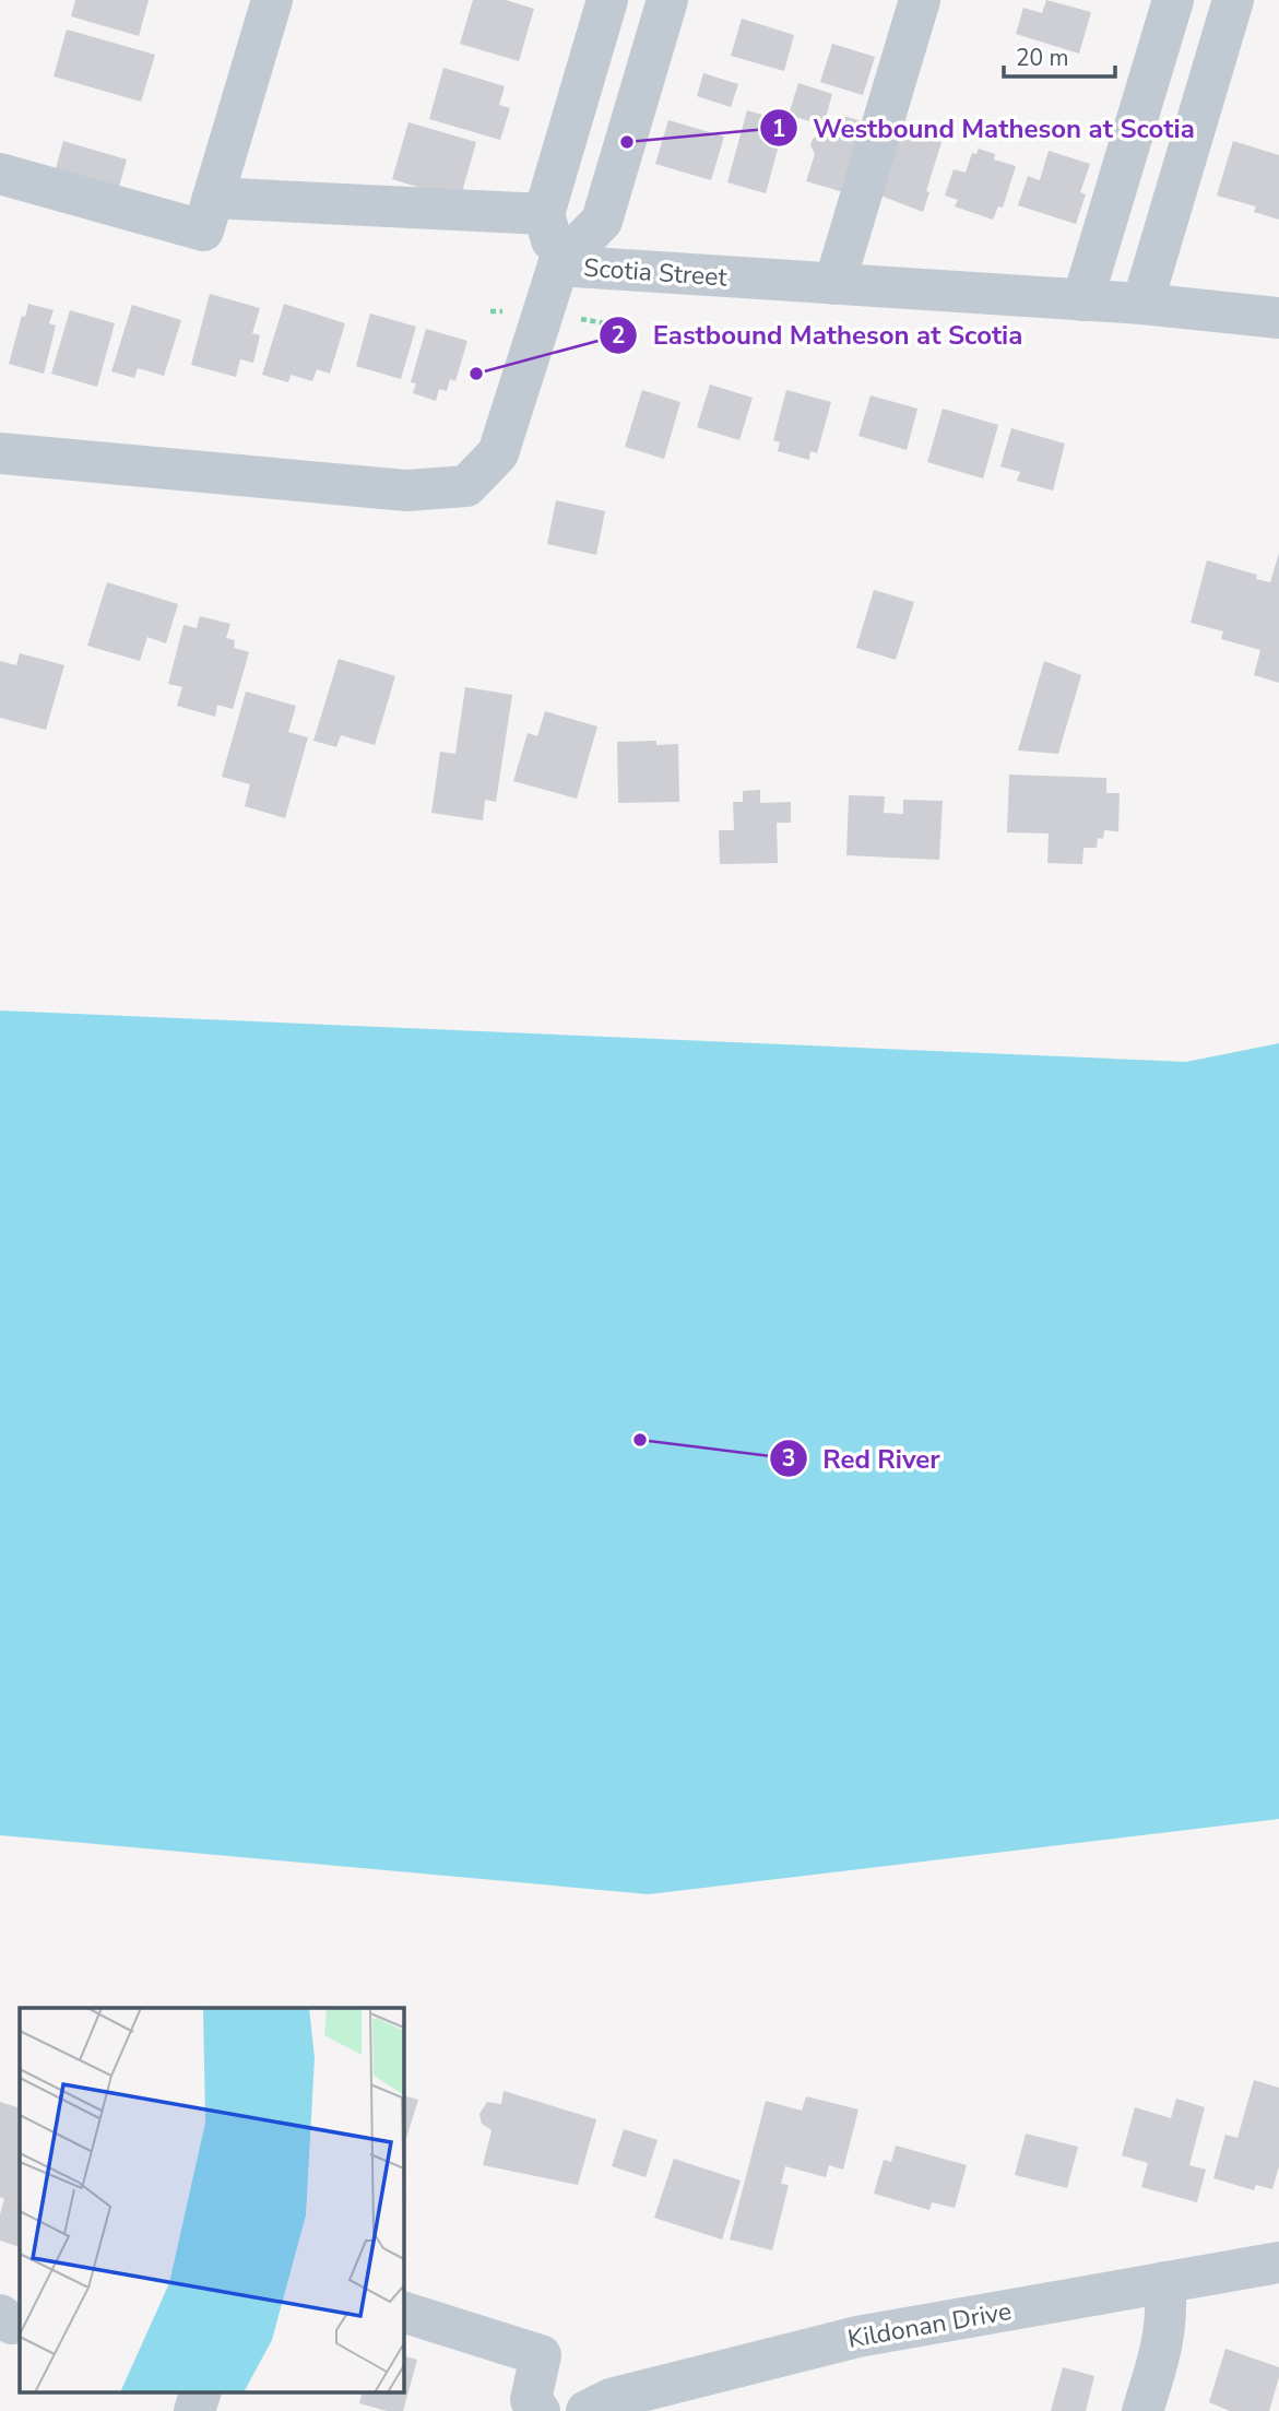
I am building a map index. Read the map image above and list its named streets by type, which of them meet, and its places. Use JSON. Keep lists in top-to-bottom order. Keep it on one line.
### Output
{"streets":{"street":["Scotia Street","Kildonan Drive"]},"places":["Westbound Matheson at Scotia","Eastbound Matheson at Scotia","Red River"],"scale_bar":"20 m"}
